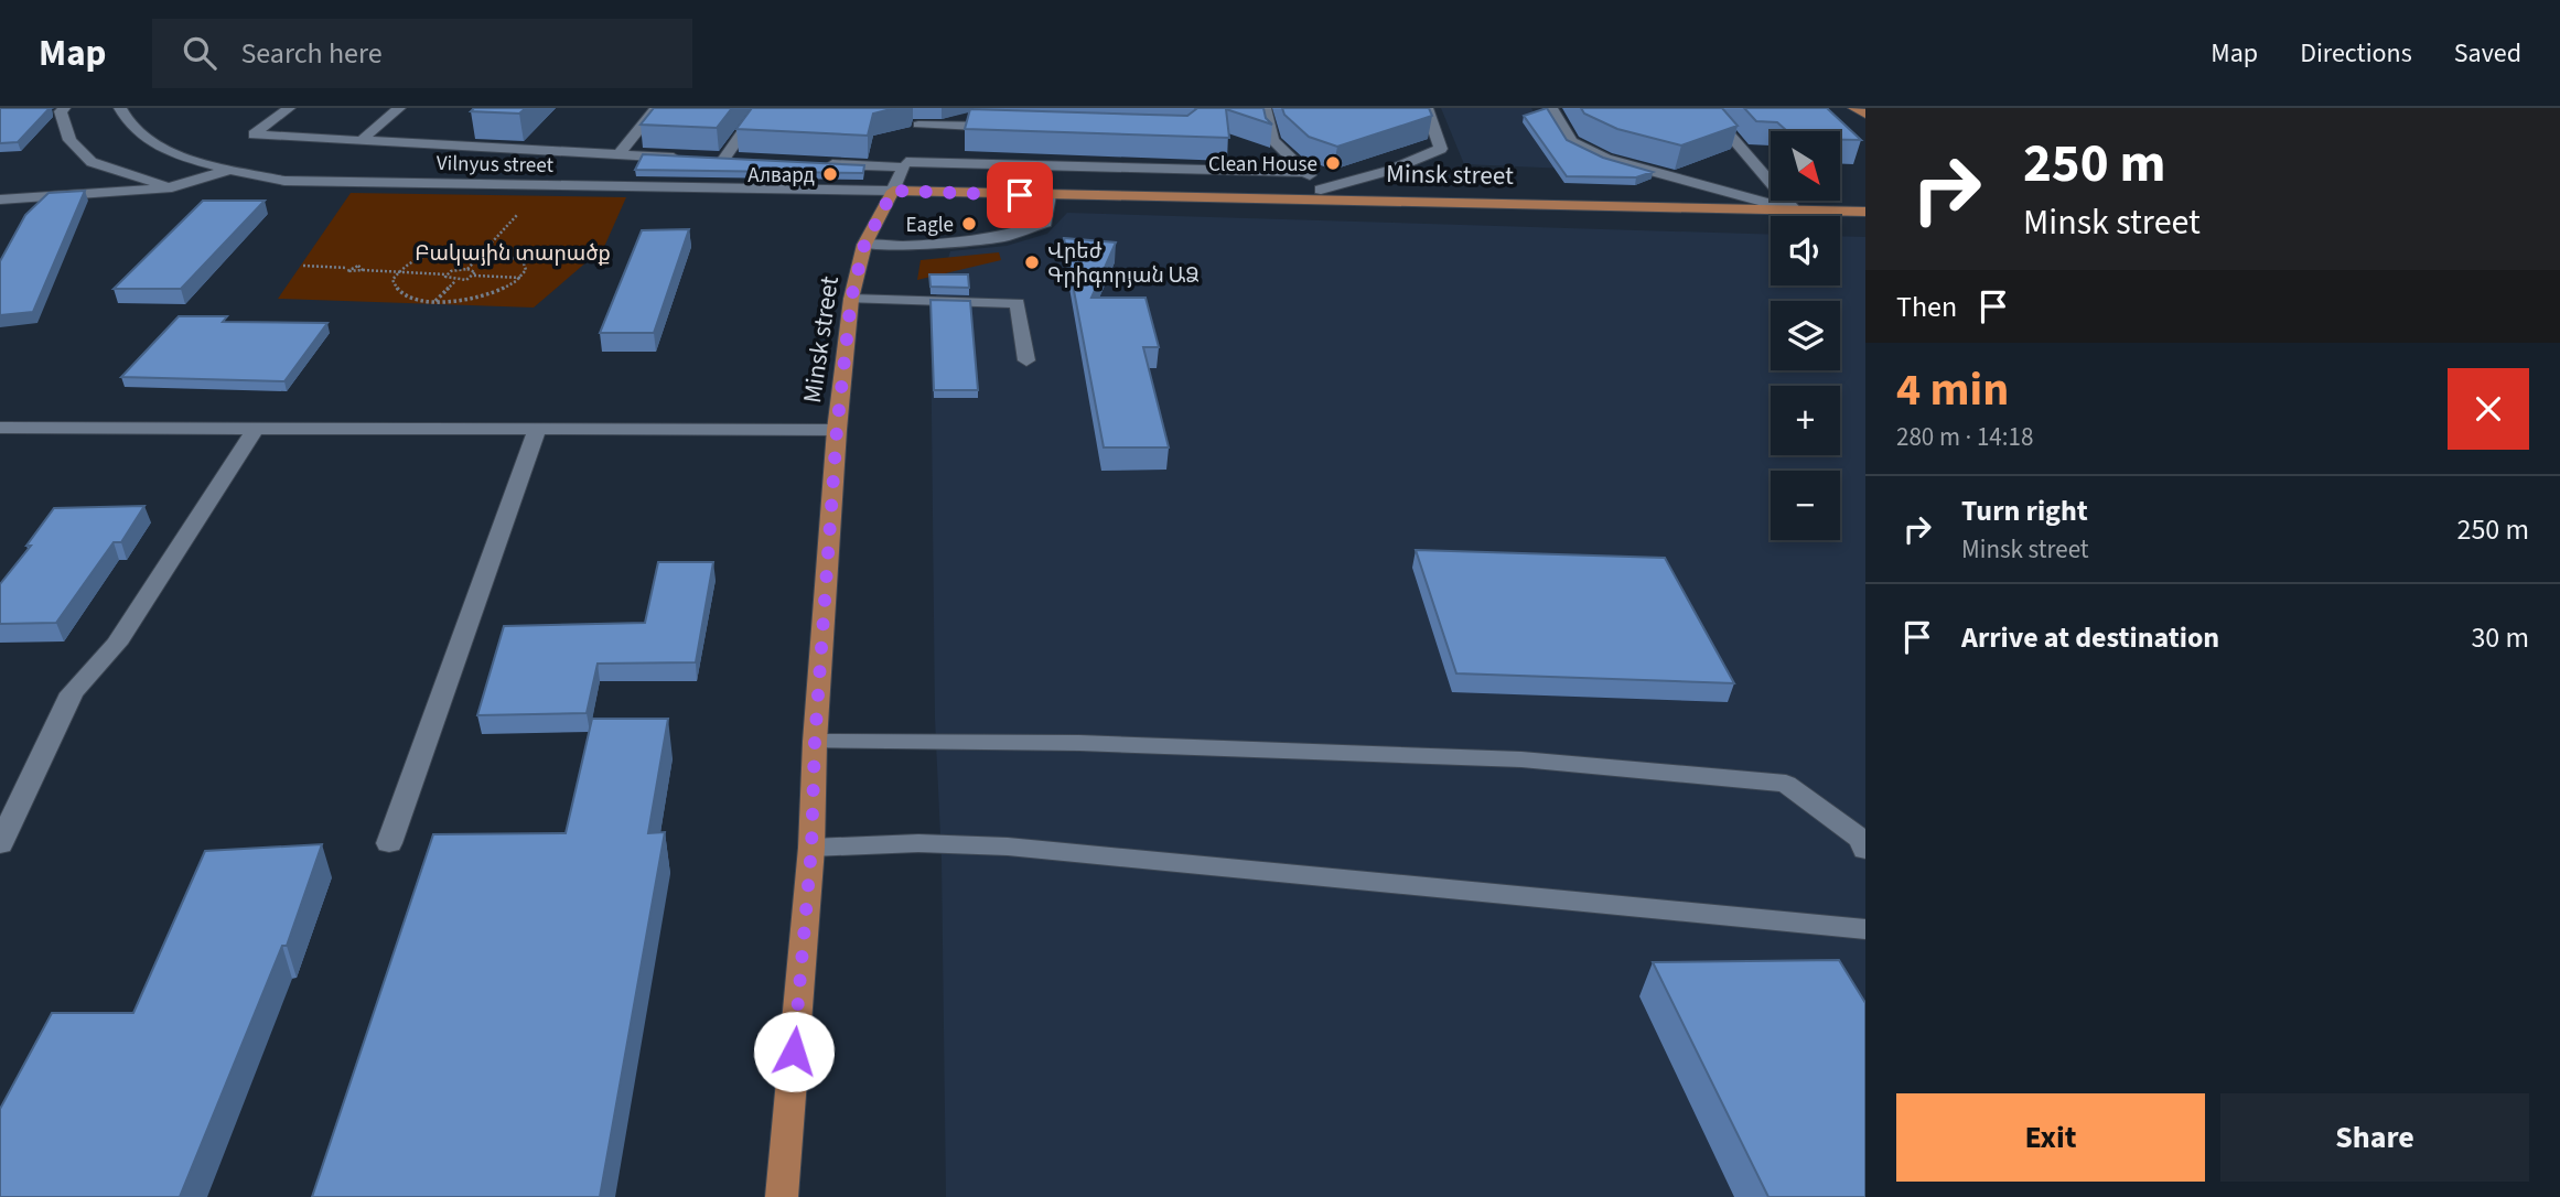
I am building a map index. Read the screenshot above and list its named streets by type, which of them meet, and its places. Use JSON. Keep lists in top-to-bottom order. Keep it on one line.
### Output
{"streets":{"main road":["Minsk street"],"street":["Vilnyus street"]},"crossings":[["Vilnyus street","Minsk street"]],"parks":["Բակային տարածք"],"places":["Clean House","Алвард","Eagle","Վրեժ Գրիգորյան ԱՁ"],"north":"bottom right","page":{"header":"Map","search":"Search here","nav":["Map","Directions","Saved"],"turn":["250 m","Minsk street"],"map_buttons":["+","−"],"then":"Then","heading":["4 min","280 m · 14:18"],"list":[{"name":"Turn right","note":"Minsk street","value":"250 m"},{"name":"Arrive at destination","value":"30 m"}],"buttons":["Exit","Share"]}}
